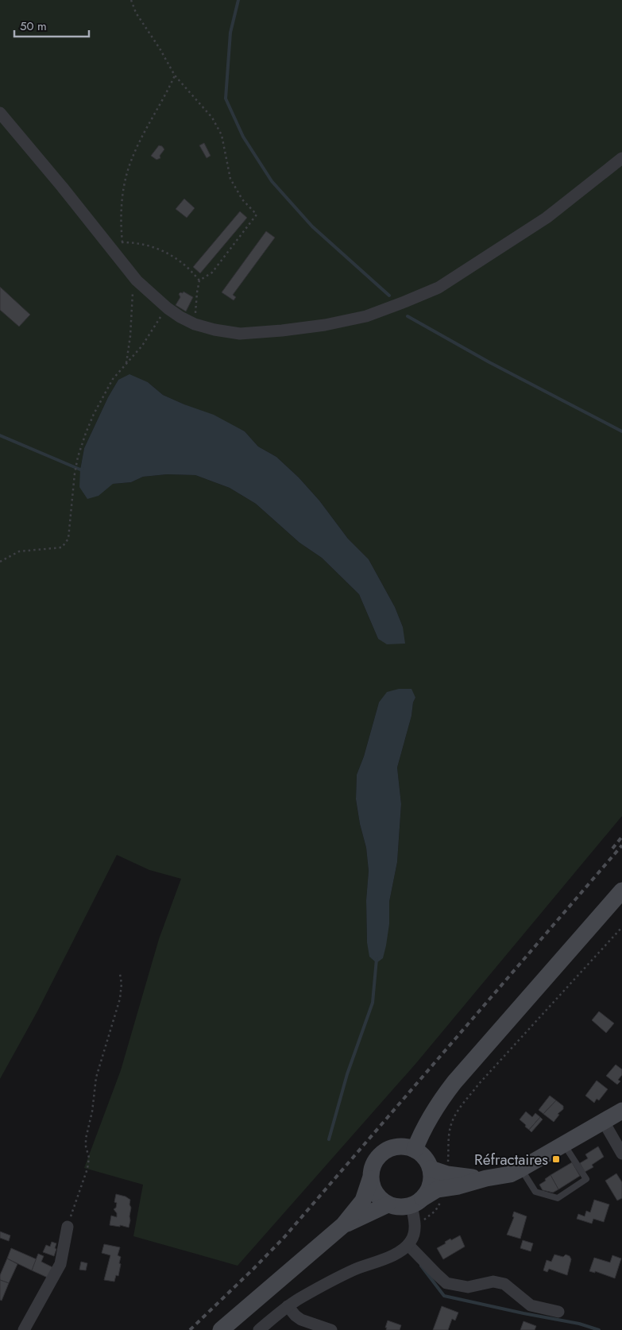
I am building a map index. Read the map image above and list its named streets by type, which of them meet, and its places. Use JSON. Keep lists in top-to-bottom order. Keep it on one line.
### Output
{"places":{"transit":["Réfractaires"]},"scale_bar":"50 m"}
